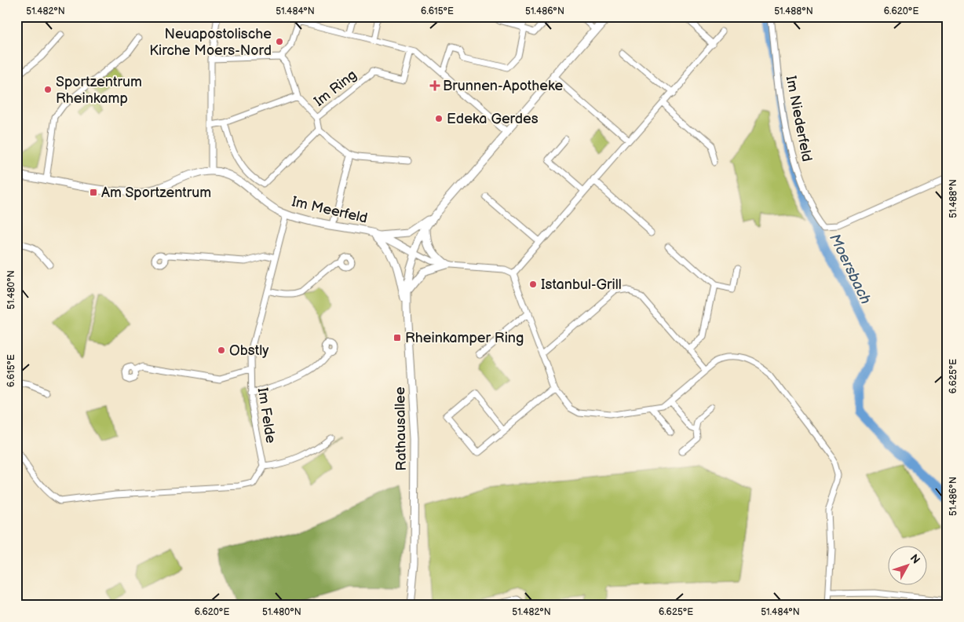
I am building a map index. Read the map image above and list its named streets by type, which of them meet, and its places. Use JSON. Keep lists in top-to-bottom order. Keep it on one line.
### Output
{"streets":{"street":["Im Ring","Im Niederfeld","Im Meerfeld","Im Felde","Rathausallee"]},"crossings":[["Im Meerfeld","Im Felde"],["Im Meerfeld","Rathausallee"]],"water":["Moersbach"],"places":{"other":["Neuapostolische Kirche Moers-Nord","Sportzentrum Rheinkamp","Edeka Gerdes","Istanbul-Grill","Obstly"],"health":["Brunnen-Apotheke"],"transit":["Am Sportzentrum","Rheinkamper Ring"]},"north":"top right","coordinates":["51.482°N","51.484°N","6.615°E","51.486°N","51.488°N","6.620°E","51.480°N","6.625°E"]}
